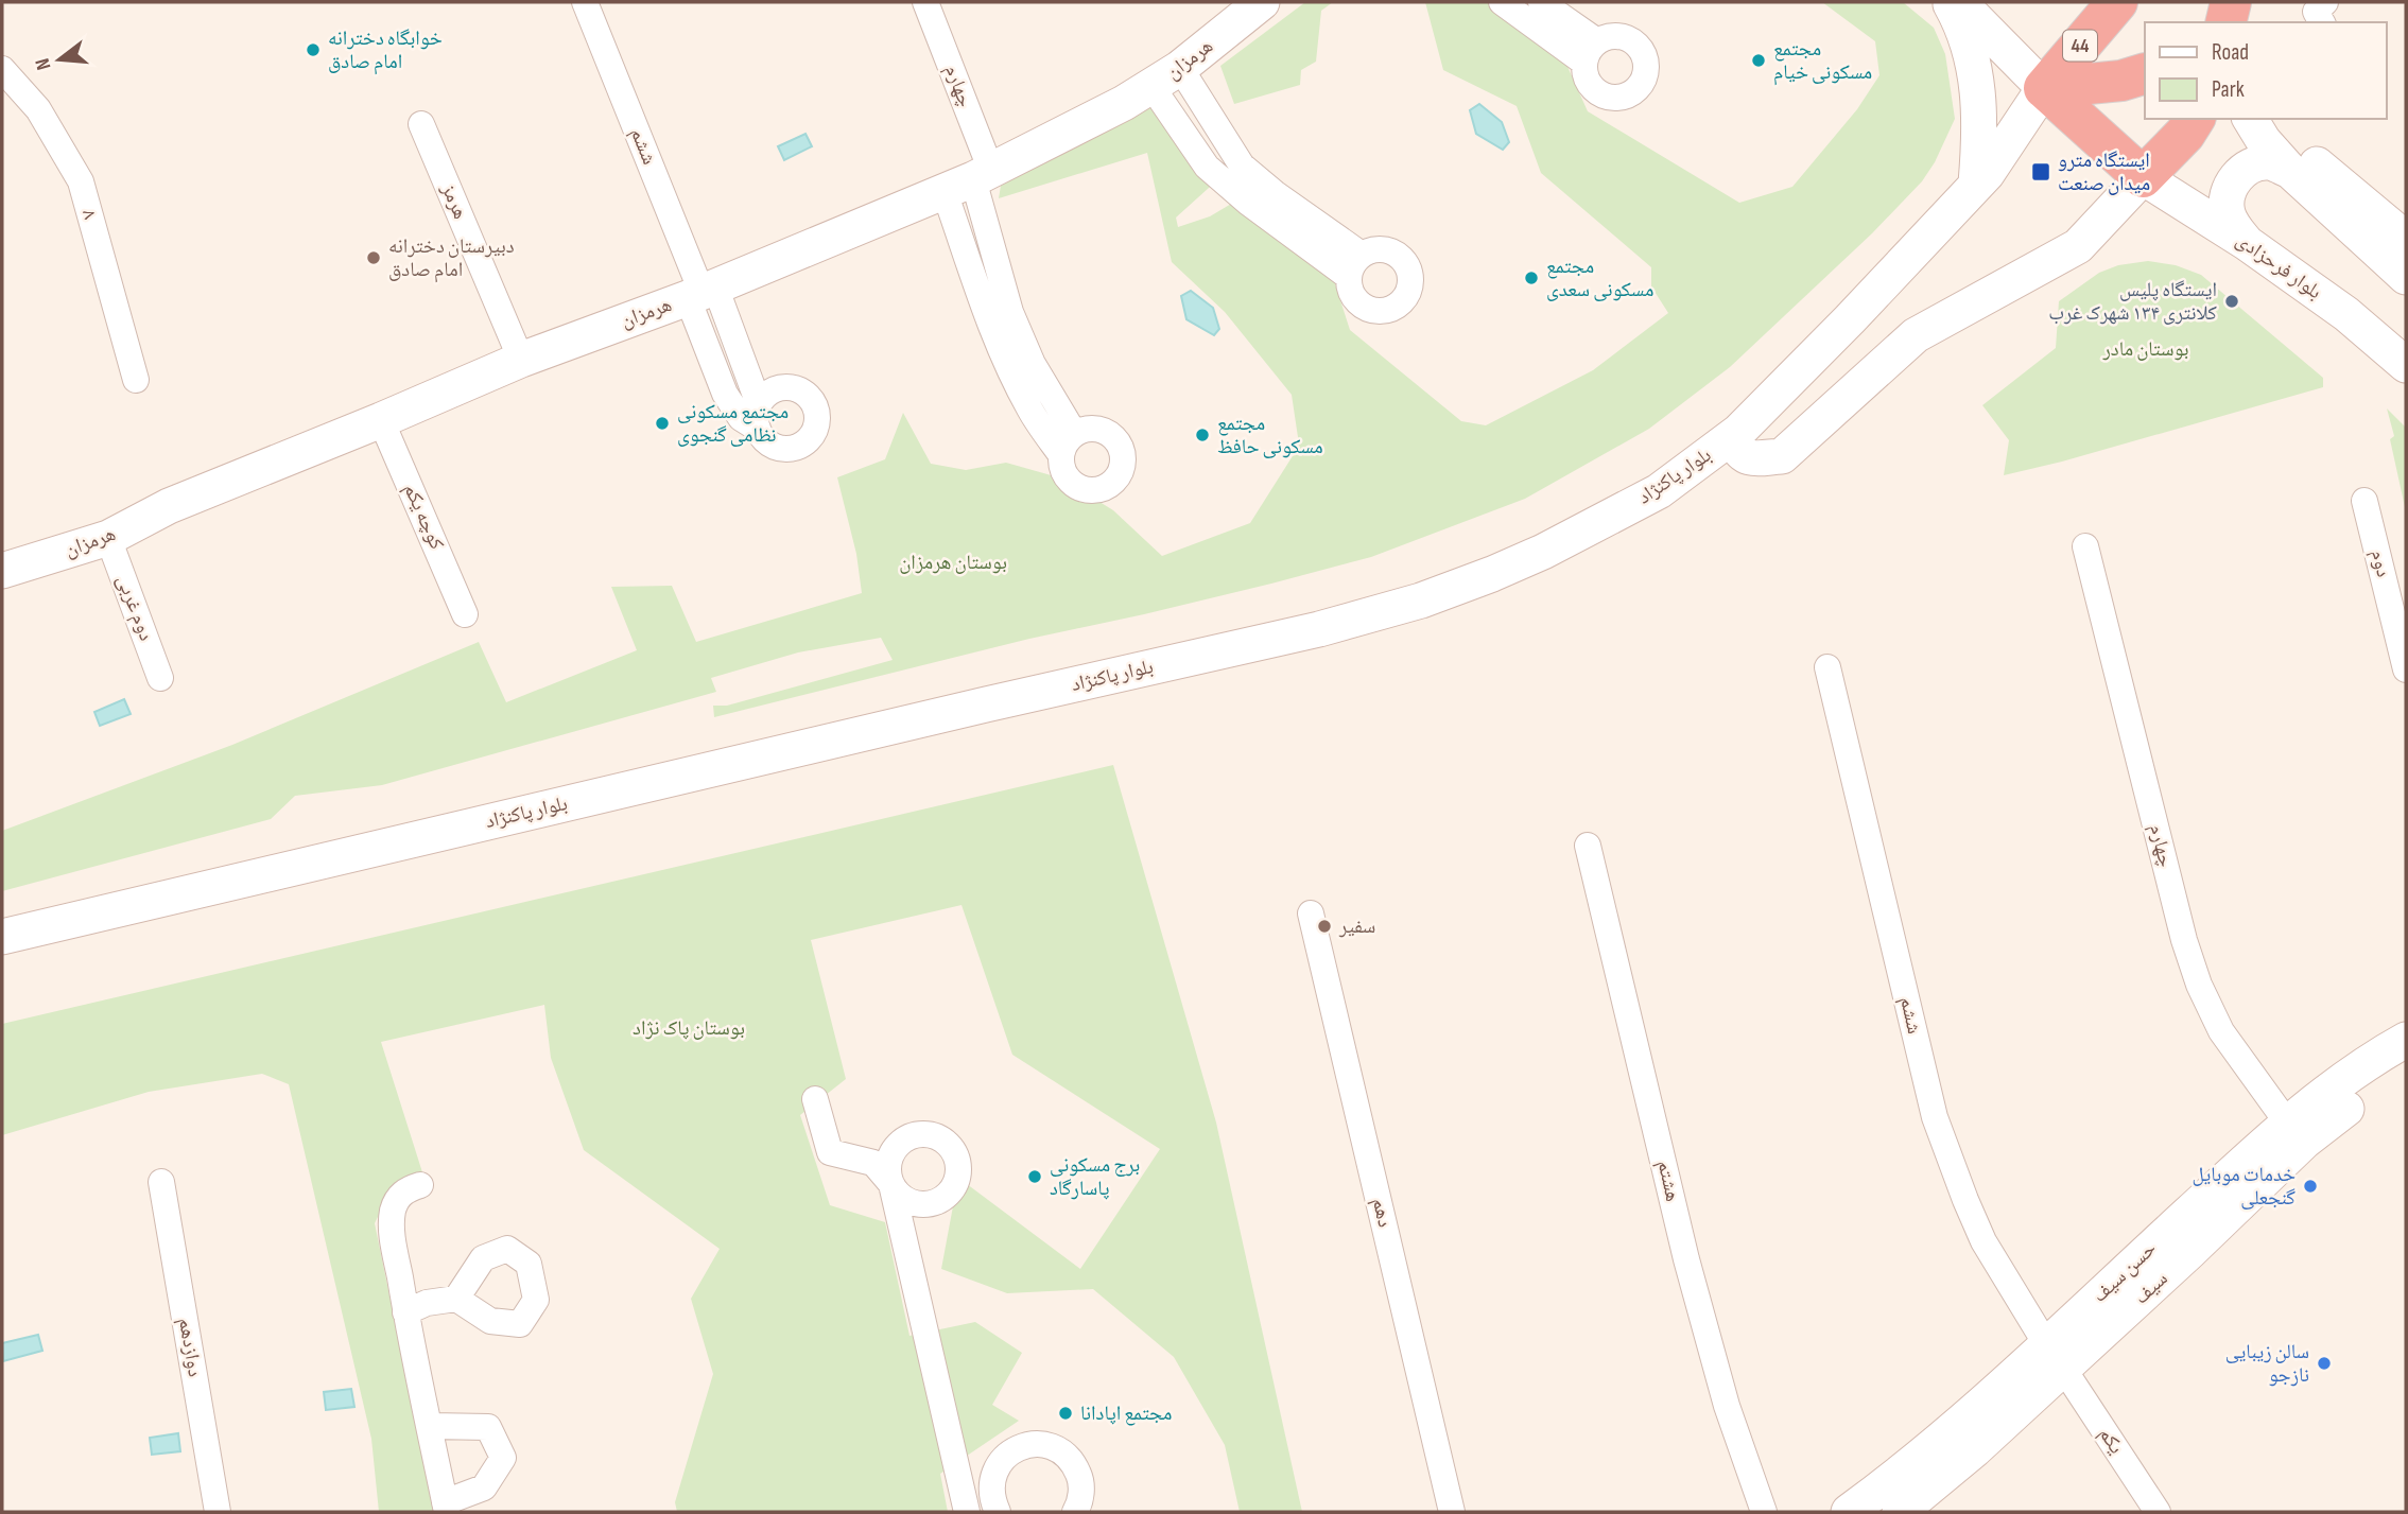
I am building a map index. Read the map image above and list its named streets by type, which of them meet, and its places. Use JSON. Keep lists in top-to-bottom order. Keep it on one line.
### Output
{"streets":{"highway":["44"],"main road":["هرمزان","بلوار فرحزادی","بلوار پاکنژاد","حسن سیف"],"street":["چهارم","ششم","هرمز","۸","کوچه یکم","دوم","دوم غربی","هشتم","دهم","دوازدهم","یکم"]},"crossings":[["44","بلوار پاکنژاد"],["هرمزان","چهارم"],["هرمزان","ششم"],["هرمزان","هرمز"],["هرمزان","کوچه یکم"],["هرمزان","دوم غربی"],["چهارم","حسن سیف"],["ششم","حسن سیف"],["ششم","یکم"],["حسن سیف","یکم"]],"parks":["بوستان مادر","بوستان هرمزان","بوستان پاک نژاد"],"places":{"other":["خوابگاه دخترانه امام صادق","مجتمع مسکونی خیام","دبیرستان دخترانه امام صادق","مجتمع مسکونی سعدی","ایستگاه پلیس کلانتری ۱۳۴ شهرک غرب","مجتمع مسکونی نظامی گنجوی","مجتمع مسکونی حافظ","سفیر","برج مسکونی پاسارگاد","خدمات موبایل گنجعلی","سالن زیبایی نازجو","مجتمع اپادانا"],"transit":["ایستگاه مترو میدان صنعت"]},"legend":["Road","Park"],"north":"left"}
